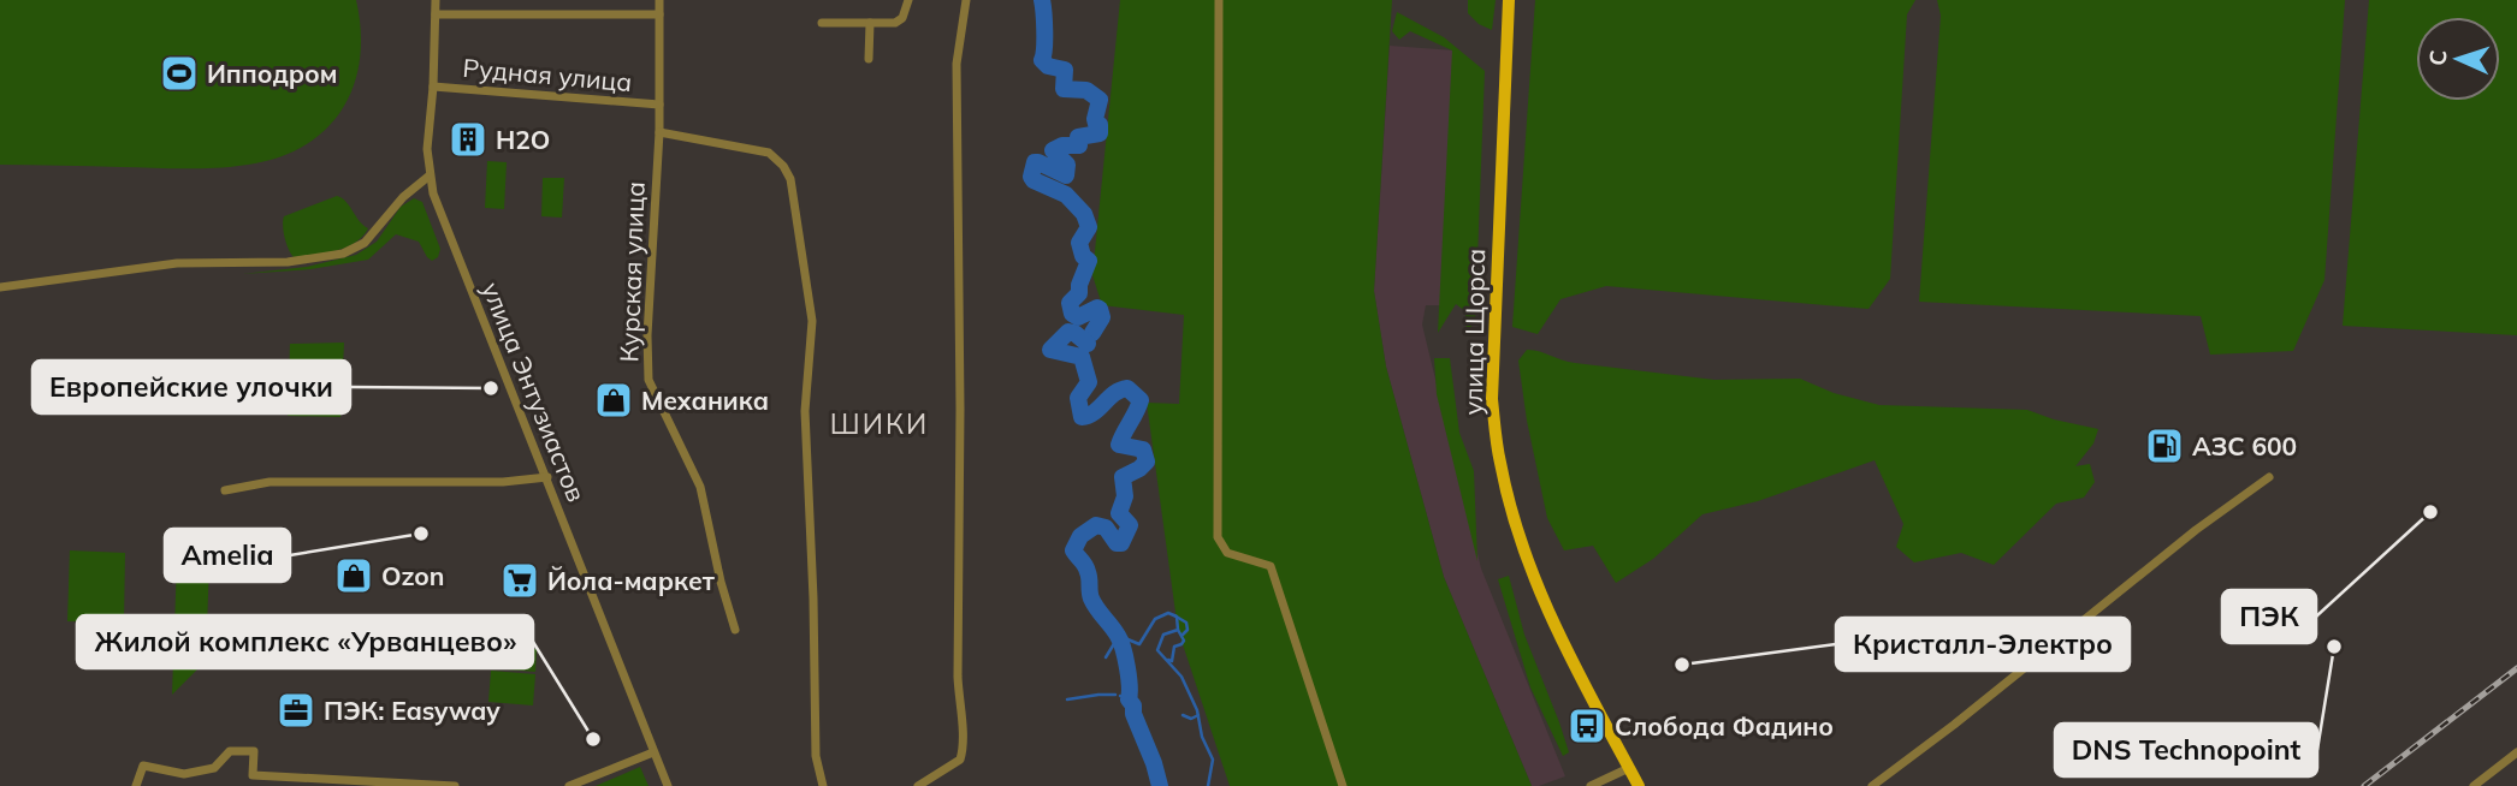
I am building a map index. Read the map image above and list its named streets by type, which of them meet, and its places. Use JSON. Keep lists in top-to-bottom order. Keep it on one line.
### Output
{"streets":{"main road":["улица Щорса"],"street":["Рудная улица","Курская улица","улица Энтузиастов"]},"crossings":[["Рудная улица","Курская улица"],["Рудная улица","улица Энтузиастов"]],"districts":["ШИКИ"],"places":{"sports":["Ипподром"],"building":["H2O"],"other":["Европейские улочки","ПЭК","Amelia","DNS Technopoint","Кристалл-Электро","Жилой комплекс «Урванцево»"],"shop":["Механика","Ozon"],"fuel station":["АЗС 600"],"supermarket":["Йола-маркет"],"office":["ПЭК: Easyway"],"bus stop":["Слобода Фадино"]},"north":"left"}
